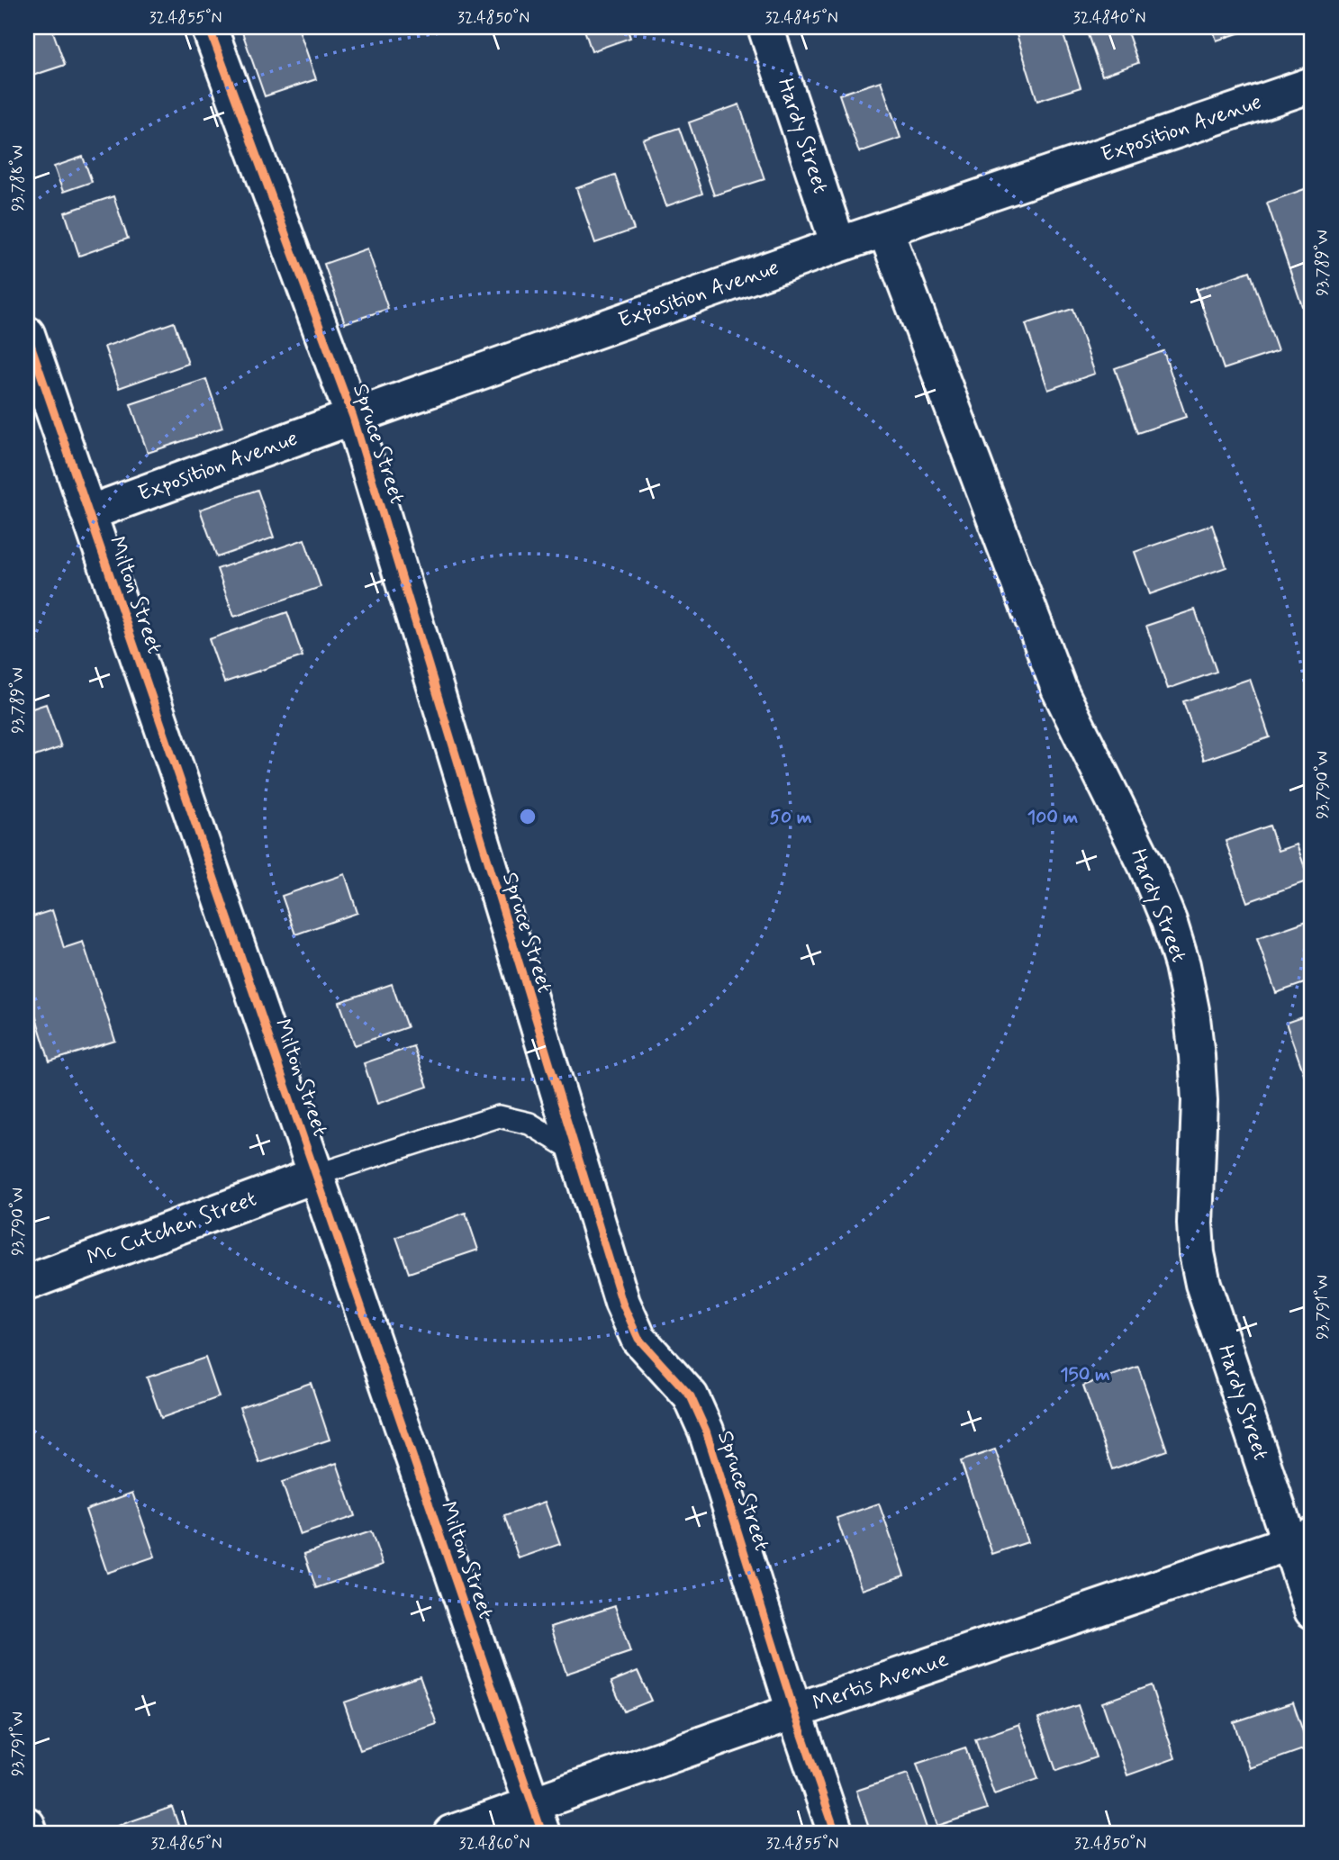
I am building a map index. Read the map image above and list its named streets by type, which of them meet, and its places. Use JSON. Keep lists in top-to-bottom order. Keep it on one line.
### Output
{"streets":{"street":["Exposition Avenue","Hardy Street","Spruce Street","Milton Street","Mc Cutchen Street","Mertis Avenue"]},"crossings":[["Exposition Avenue","Hardy Street"],["Exposition Avenue","Spruce Street"],["Exposition Avenue","Milton Street"],["Hardy Street","Mertis Avenue"],["Spruce Street","Mertis Avenue"],["Milton Street","Mc Cutchen Street"],["Milton Street","Mertis Avenue"]],"coordinates":["32.4855°N","32.4850°N","32.4845°N","32.4840°N","93.788°W","93.789°W","93.790°W","93.791°W","32.4865°N","32.4860°N"],"rings":["50 m","100 m","150 m"]}
